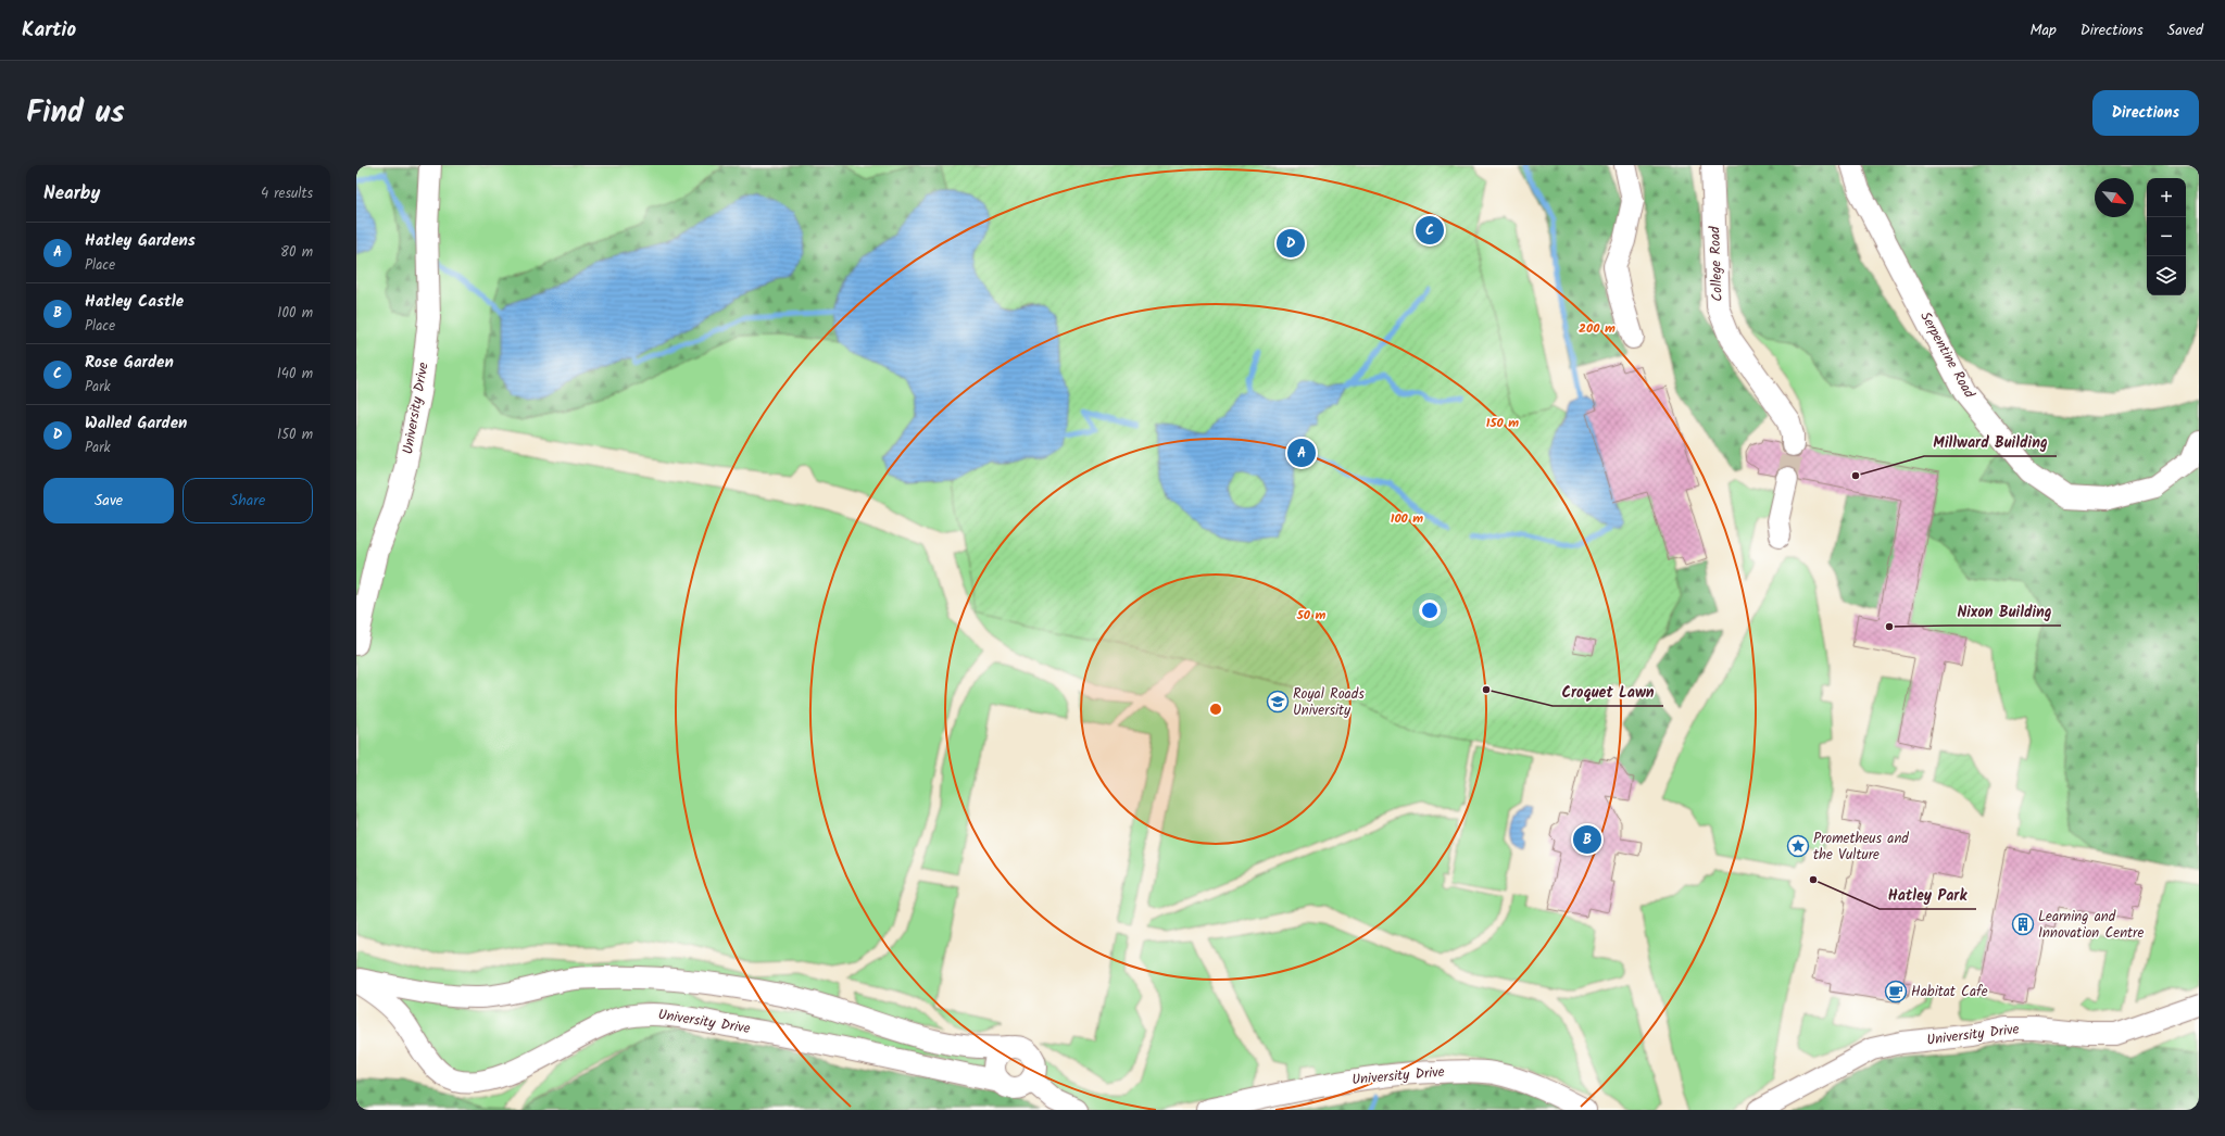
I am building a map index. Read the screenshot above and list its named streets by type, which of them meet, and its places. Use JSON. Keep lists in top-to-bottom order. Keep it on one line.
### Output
{"streets":{"street":["College Road","Serpentine Road","University Drive"]},"places":{"other":["Millward Building","Nixon Building","Croquet Lawn","Hatley Park"],"school or university":["Royal Roads University"],"place":["Prometheus and the Vulture"],"building":["Learning and Innovation Centre"],"cafe":["Habitat Cafe"]},"north":"bottom right","page":{"header":"Kartio","nav":["Map","Directions","Saved"],"title":"Find us","buttons":["Directions",["Save","Share"]],"heading":["Nearby","4 results"],"map_buttons":["+","−"],"pins":["C","D","A","B"],"list":[{"mark":"A","name":"Hatley Gardens","note":"Place","value":"80 m"},{"mark":"B","name":"Hatley Castle","note":"Place","value":"100 m"},{"mark":"C","name":"Rose Garden","note":"Park","value":"140 m"},{"mark":"D","name":"Walled Garden","note":"Park","value":"150 m"}]},"rings":["200 m","150 m","100 m","50 m"]}
